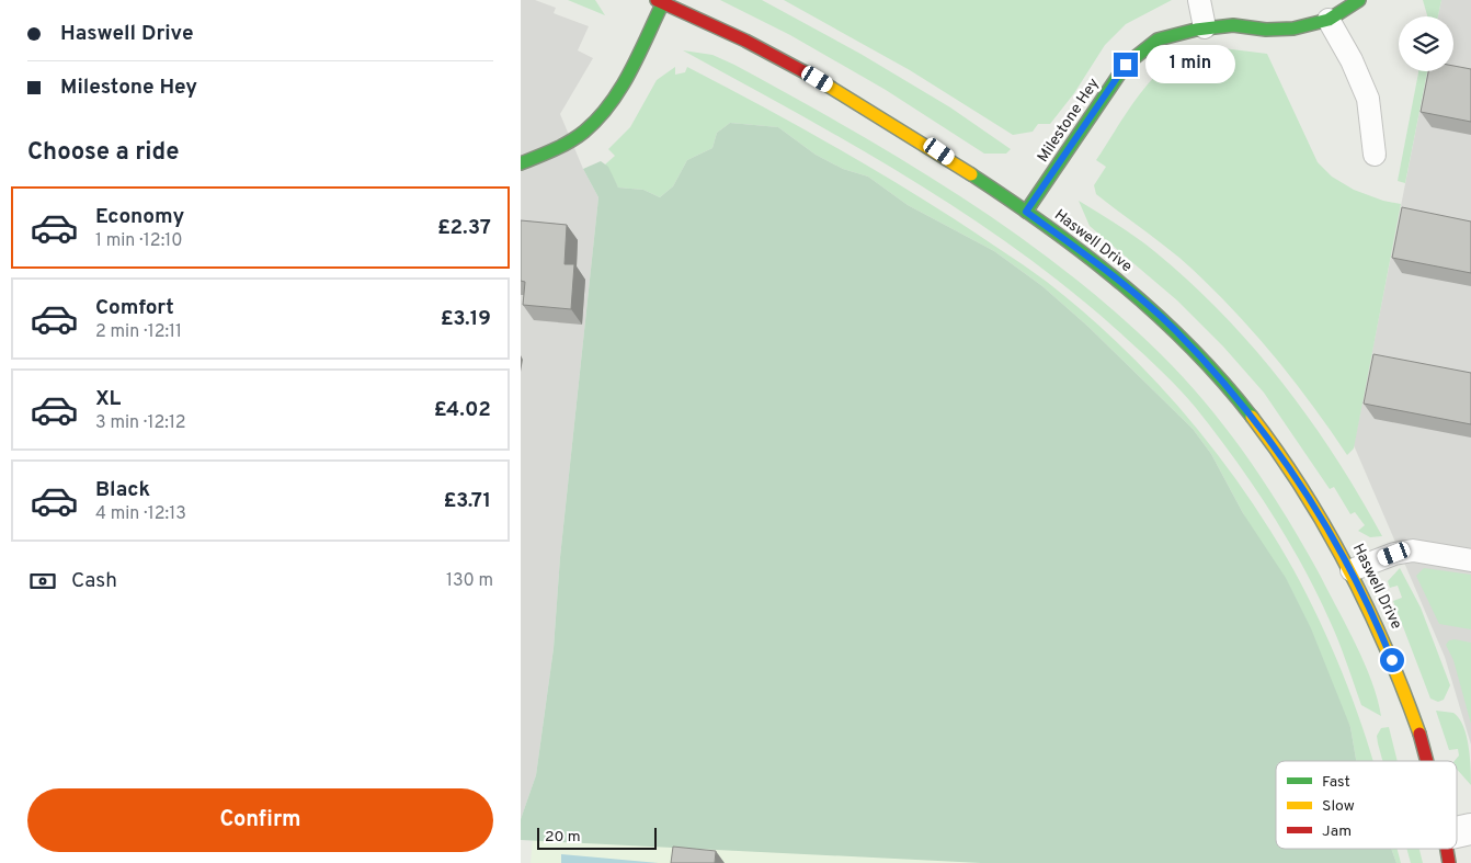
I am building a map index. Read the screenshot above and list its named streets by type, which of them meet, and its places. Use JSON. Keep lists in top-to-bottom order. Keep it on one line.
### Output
{"streets":{"street":["Milestone Hey","Haswell Drive"]},"crossings":[["Milestone Hey","Haswell Drive"]],"legend":["Fast","Slow","Jam"],"scale_bar":"20 m","page":{"banner":["Haswell Drive","Milestone Hey"],"bubble":"1 min","heading":"Choose a ride","list":[{"name":"Economy","note":"1 min · 12:10","value":"£2.37"},{"name":"Comfort","note":"2 min · 12:11","value":"£3.19"},{"name":"XL","note":"3 min · 12:12","value":"£4.02"},{"name":"Black","note":"4 min · 12:13","value":"£3.71"}],"pay":["Cash","130 m"],"buttons":"Confirm","scale":"20 m"}}
